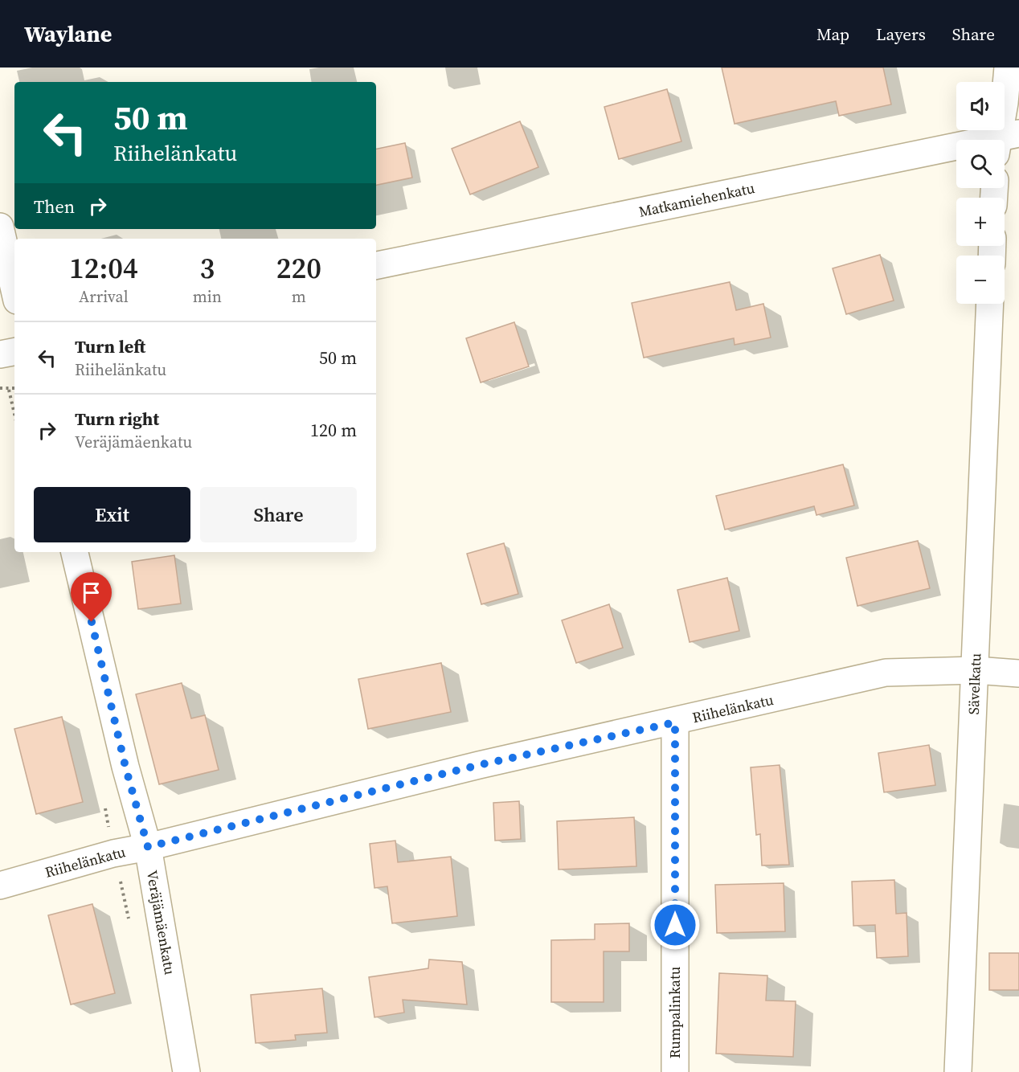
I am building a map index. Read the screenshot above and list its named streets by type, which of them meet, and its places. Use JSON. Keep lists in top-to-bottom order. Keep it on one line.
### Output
{"streets":{"street":["Matkamiehenkatu","Sävelkatu","Riihelänkatu","Veräjämäenkatu","Rumpalinkatu"]},"crossings":[["Sävelkatu","Riihelänkatu"],["Riihelänkatu","Veräjämäenkatu"],["Riihelänkatu","Rumpalinkatu"]],"page":{"header":"Waylane","nav":["Map","Layers","Share"],"map_buttons":["+","−"],"turn":["50 m","Riihelänkatu"],"then":"Then","eta":["12:04","Arrival","3","min","220","m"],"list":[{"name":"Turn left","note":"Riihelänkatu","value":"50 m"},{"name":"Turn right","note":"Veräjämäenkatu","value":"120 m"}],"buttons":["Exit","Share"]}}
